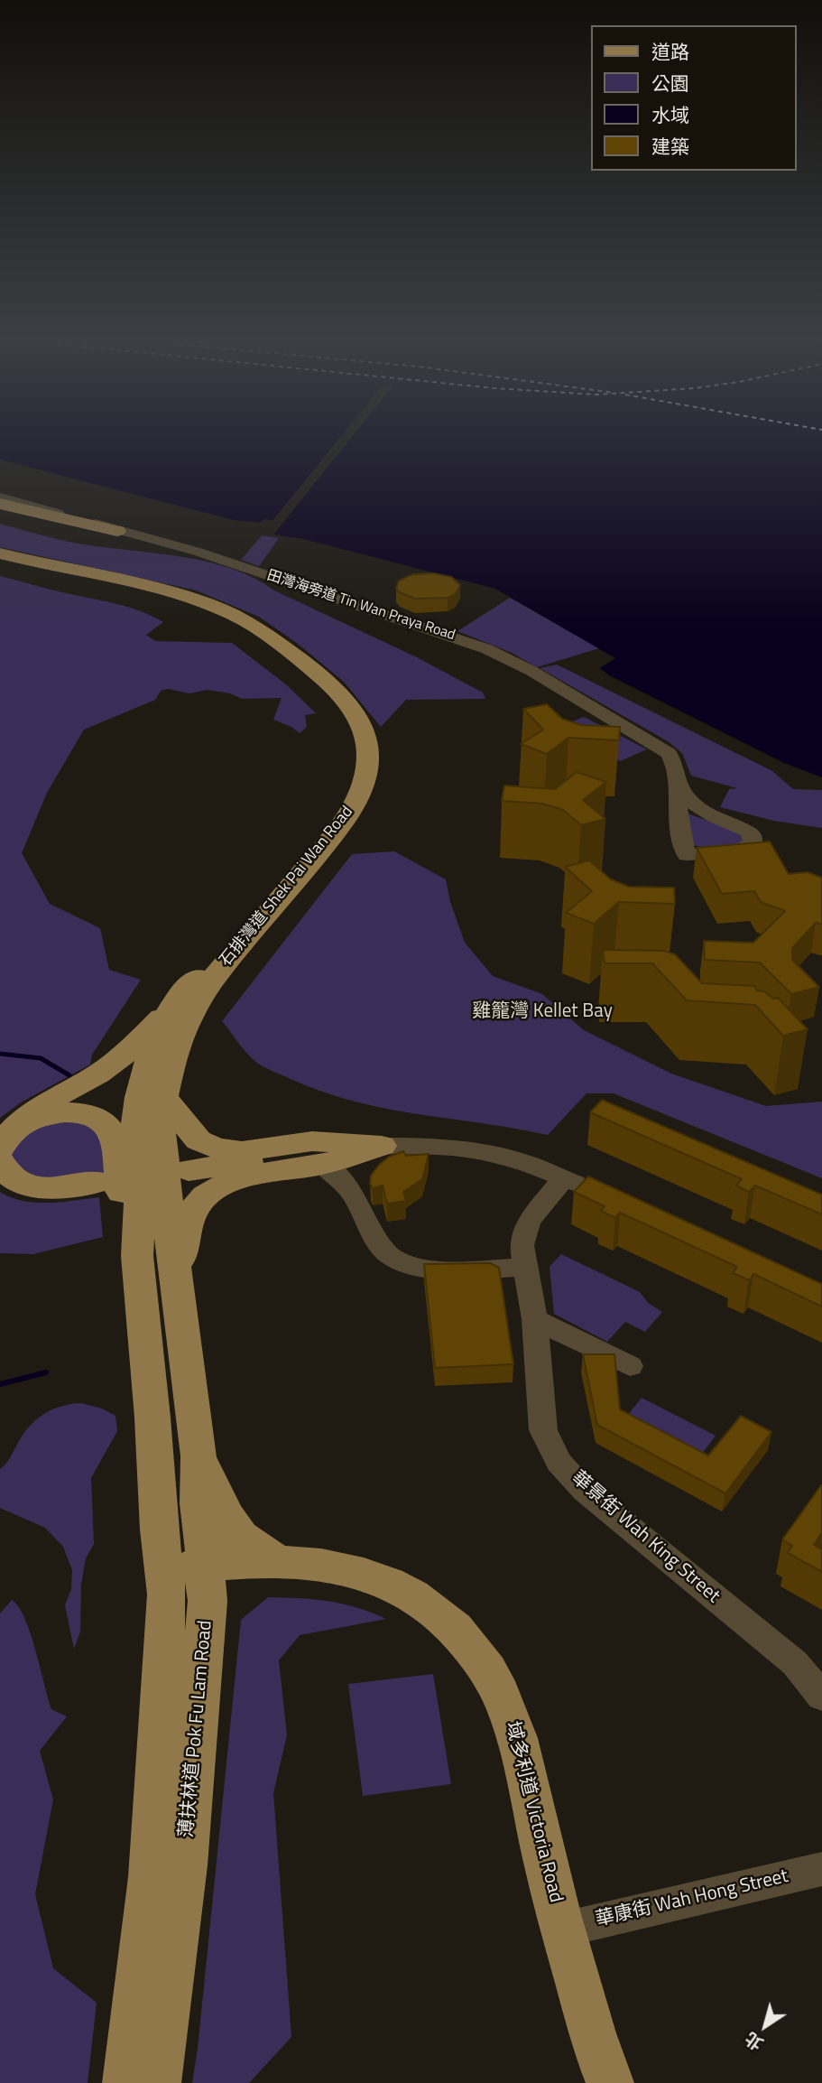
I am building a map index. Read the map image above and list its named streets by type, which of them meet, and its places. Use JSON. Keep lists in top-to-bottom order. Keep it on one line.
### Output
{"streets":{"main road":["石排灣道 Shek Pai Wan Road","薄扶林道 Pok Fu Lam Road","域多利道 Victoria Road"],"street":["田灣海旁道 Tin Wan Praya Road","華景街 Wah King Street","華康街 Wah Hong Street"]},"crossings":[["石排灣道 Shek Pai Wan Road","薄扶林道 Pok Fu Lam Road"],["薄扶林道 Pok Fu Lam Road","域多利道 Victoria Road"],["域多利道 Victoria Road","華康街 Wah Hong Street"]],"districts":["雞籠灣 Kellet Bay"],"legend":["道路","公園","水域","建築"],"north":"bottom left"}
